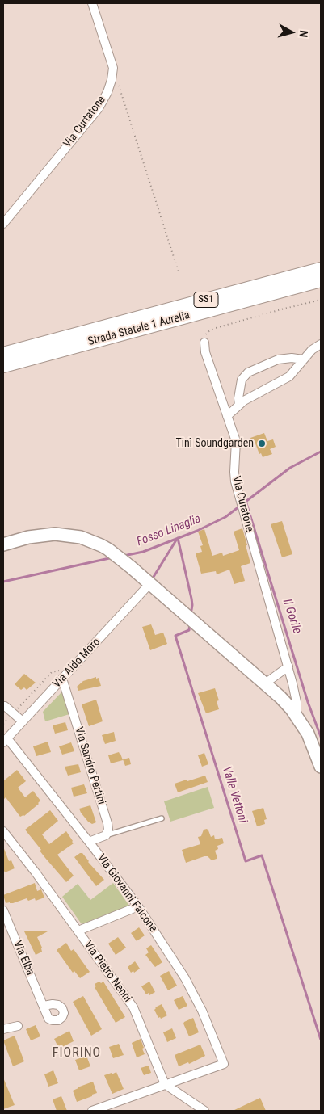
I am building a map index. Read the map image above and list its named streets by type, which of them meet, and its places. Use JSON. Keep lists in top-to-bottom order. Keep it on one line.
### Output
{"streets":{"highway":["SS1","Strada Statale 1 Aurelia"],"street":["Via Curtatone","Via Curatone","Via Aldo Moro","Via Sandro Pertini","Via Giovanni Falcone","Via Elba","Via Pietro Nenni"]},"crossings":[["Via Aldo Moro","Via Sandro Pertini"],["Via Aldo Moro","Via Giovanni Falcone"],["Via Giovanni Falcone","Via Pietro Nenni"]],"districts":["FIORINO"],"water":["Fosso Linaglia","Il Gorile","Valle Vettoni"],"places":["Tinì Soundgarden"],"north":"right"}
